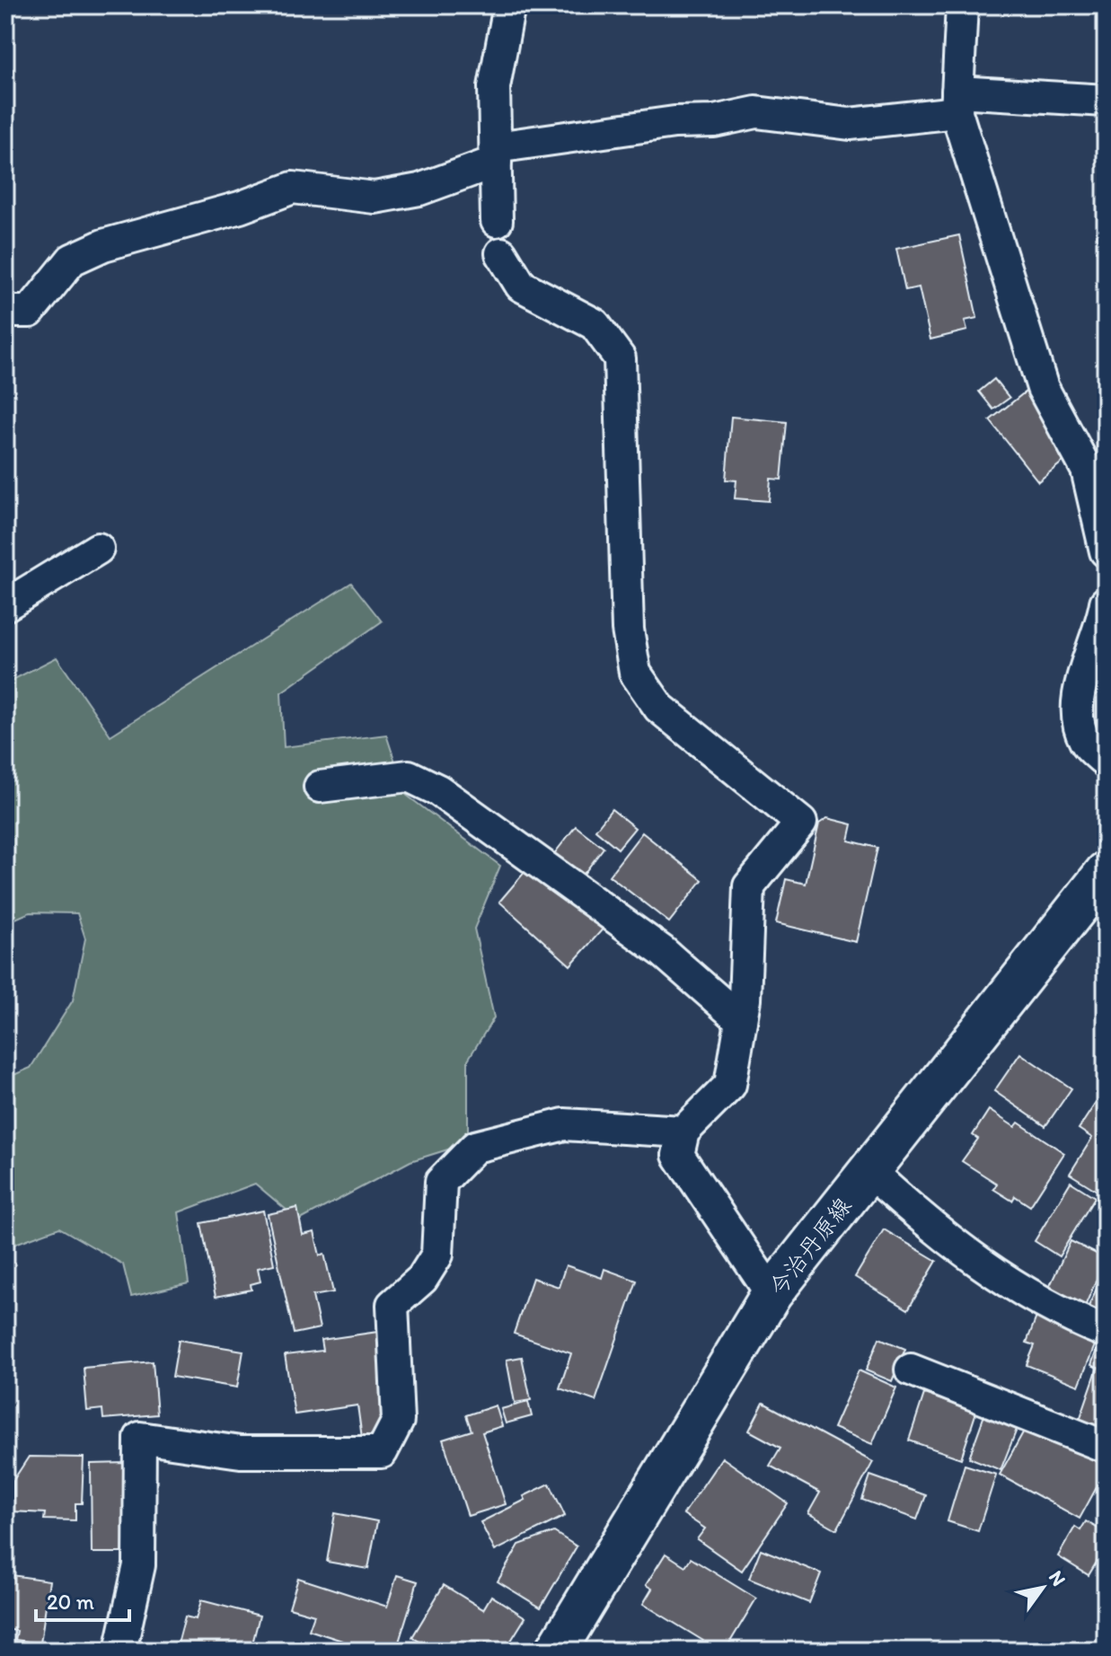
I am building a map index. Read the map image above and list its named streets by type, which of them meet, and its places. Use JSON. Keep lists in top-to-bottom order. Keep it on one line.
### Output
{"streets":{"main road":["今治丹原線"]},"scale_bar":"20 m","north":"top right"}
